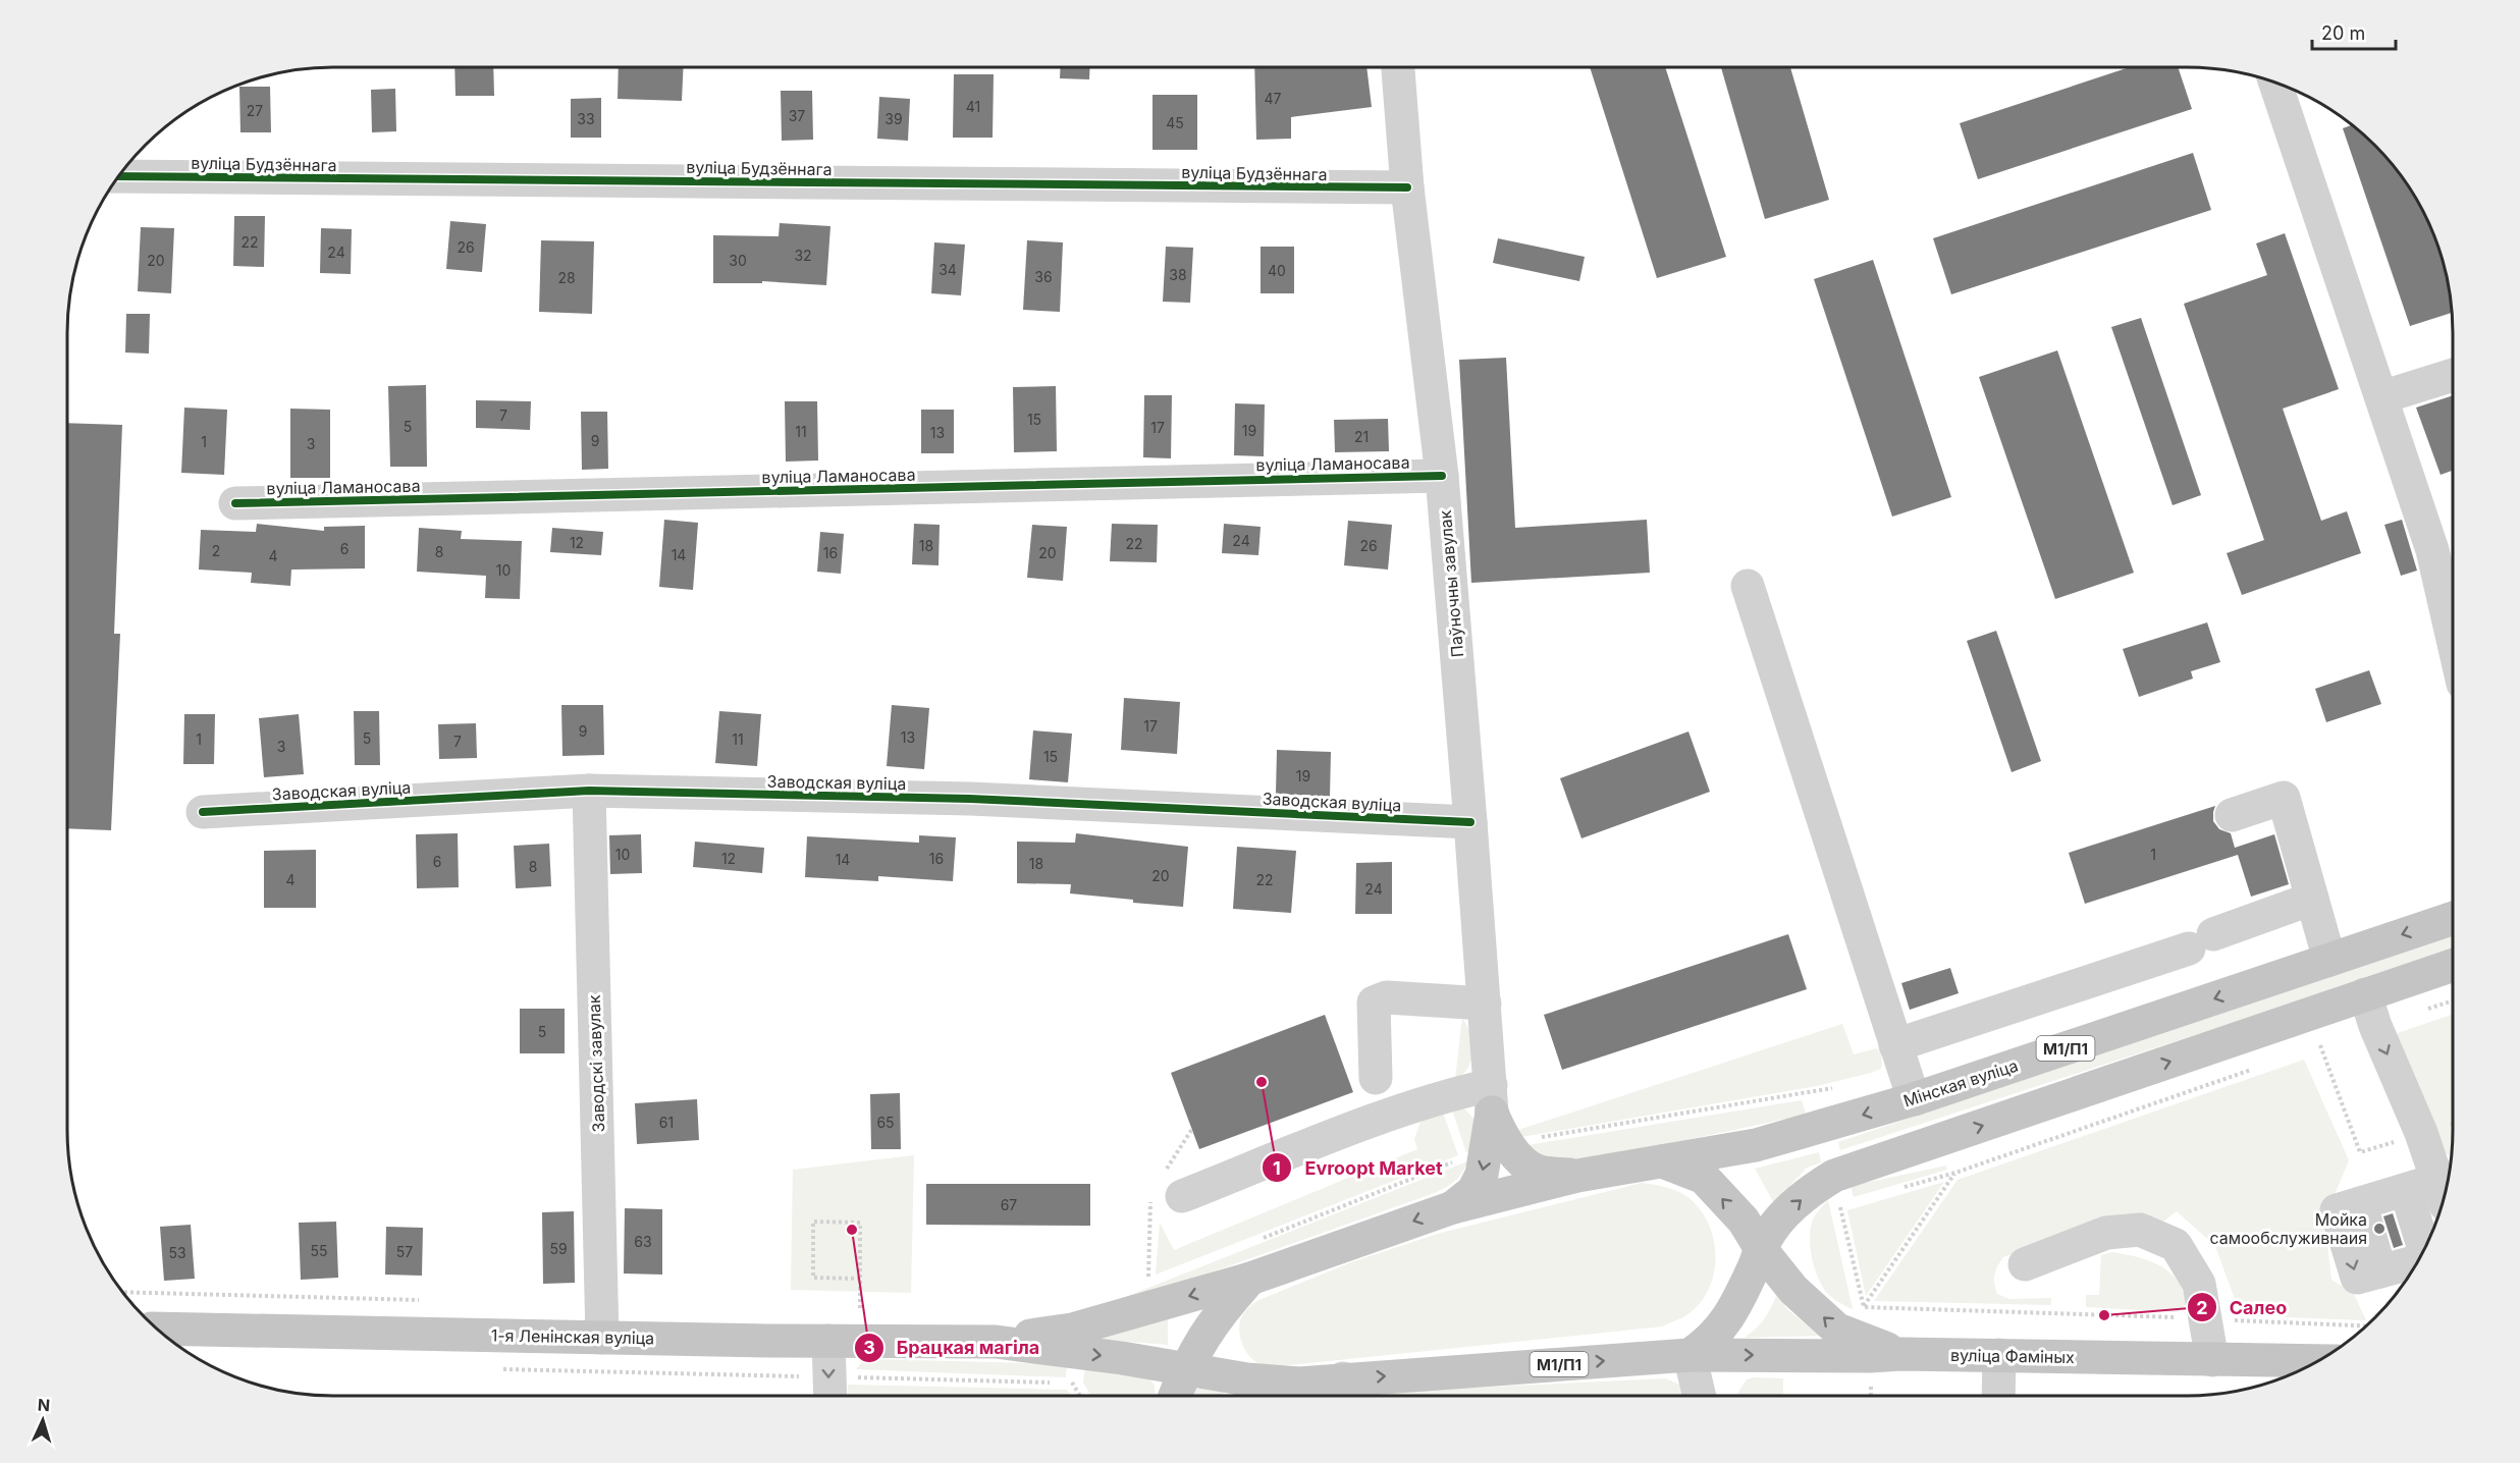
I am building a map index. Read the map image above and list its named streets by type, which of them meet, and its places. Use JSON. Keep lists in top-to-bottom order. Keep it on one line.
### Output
{"streets":{"main road":["М1/П1","Мінская вуліца","1-я Ленінская вуліца","вуліца Фаміных"],"street":["вуліца Будзённага","вуліца Ламаносава","Паўночны завулак","Заводская вуліца","Заводскі завулак"]},"crossings":[["вуліца Будзённага","Паўночны завулак"],["вуліца Ламаносава","Паўночны завулак"],["Паўночны завулак","Заводская вуліца"],["Заводская вуліца","Заводскі завулак"],["М1/П1","Мінская вуліца"],["М1/П1","вуліца Фаміных"],["Заводскі завулак","1-я Ленінская вуліца"]],"places":["Evroopt Market","Мойка самообслуживнаия","Брацкая магіла","Салео"],"house_numbers":["47","41","27","37","33","39","45","22","26","24","32","20","30","34","40","38","36","28","7","15","5","17","19","11","13","21","9","1","3","24","12","22","18","26","6","2","8","16","20","14","4","10","17","9","13","5","1","11","7","3","15","19","10","1","12","16","14","6","18","8","20","4","22","24","5","61","65","67","63","59","55","57","53"],"scale_bar":"20 m","north":"top"}
